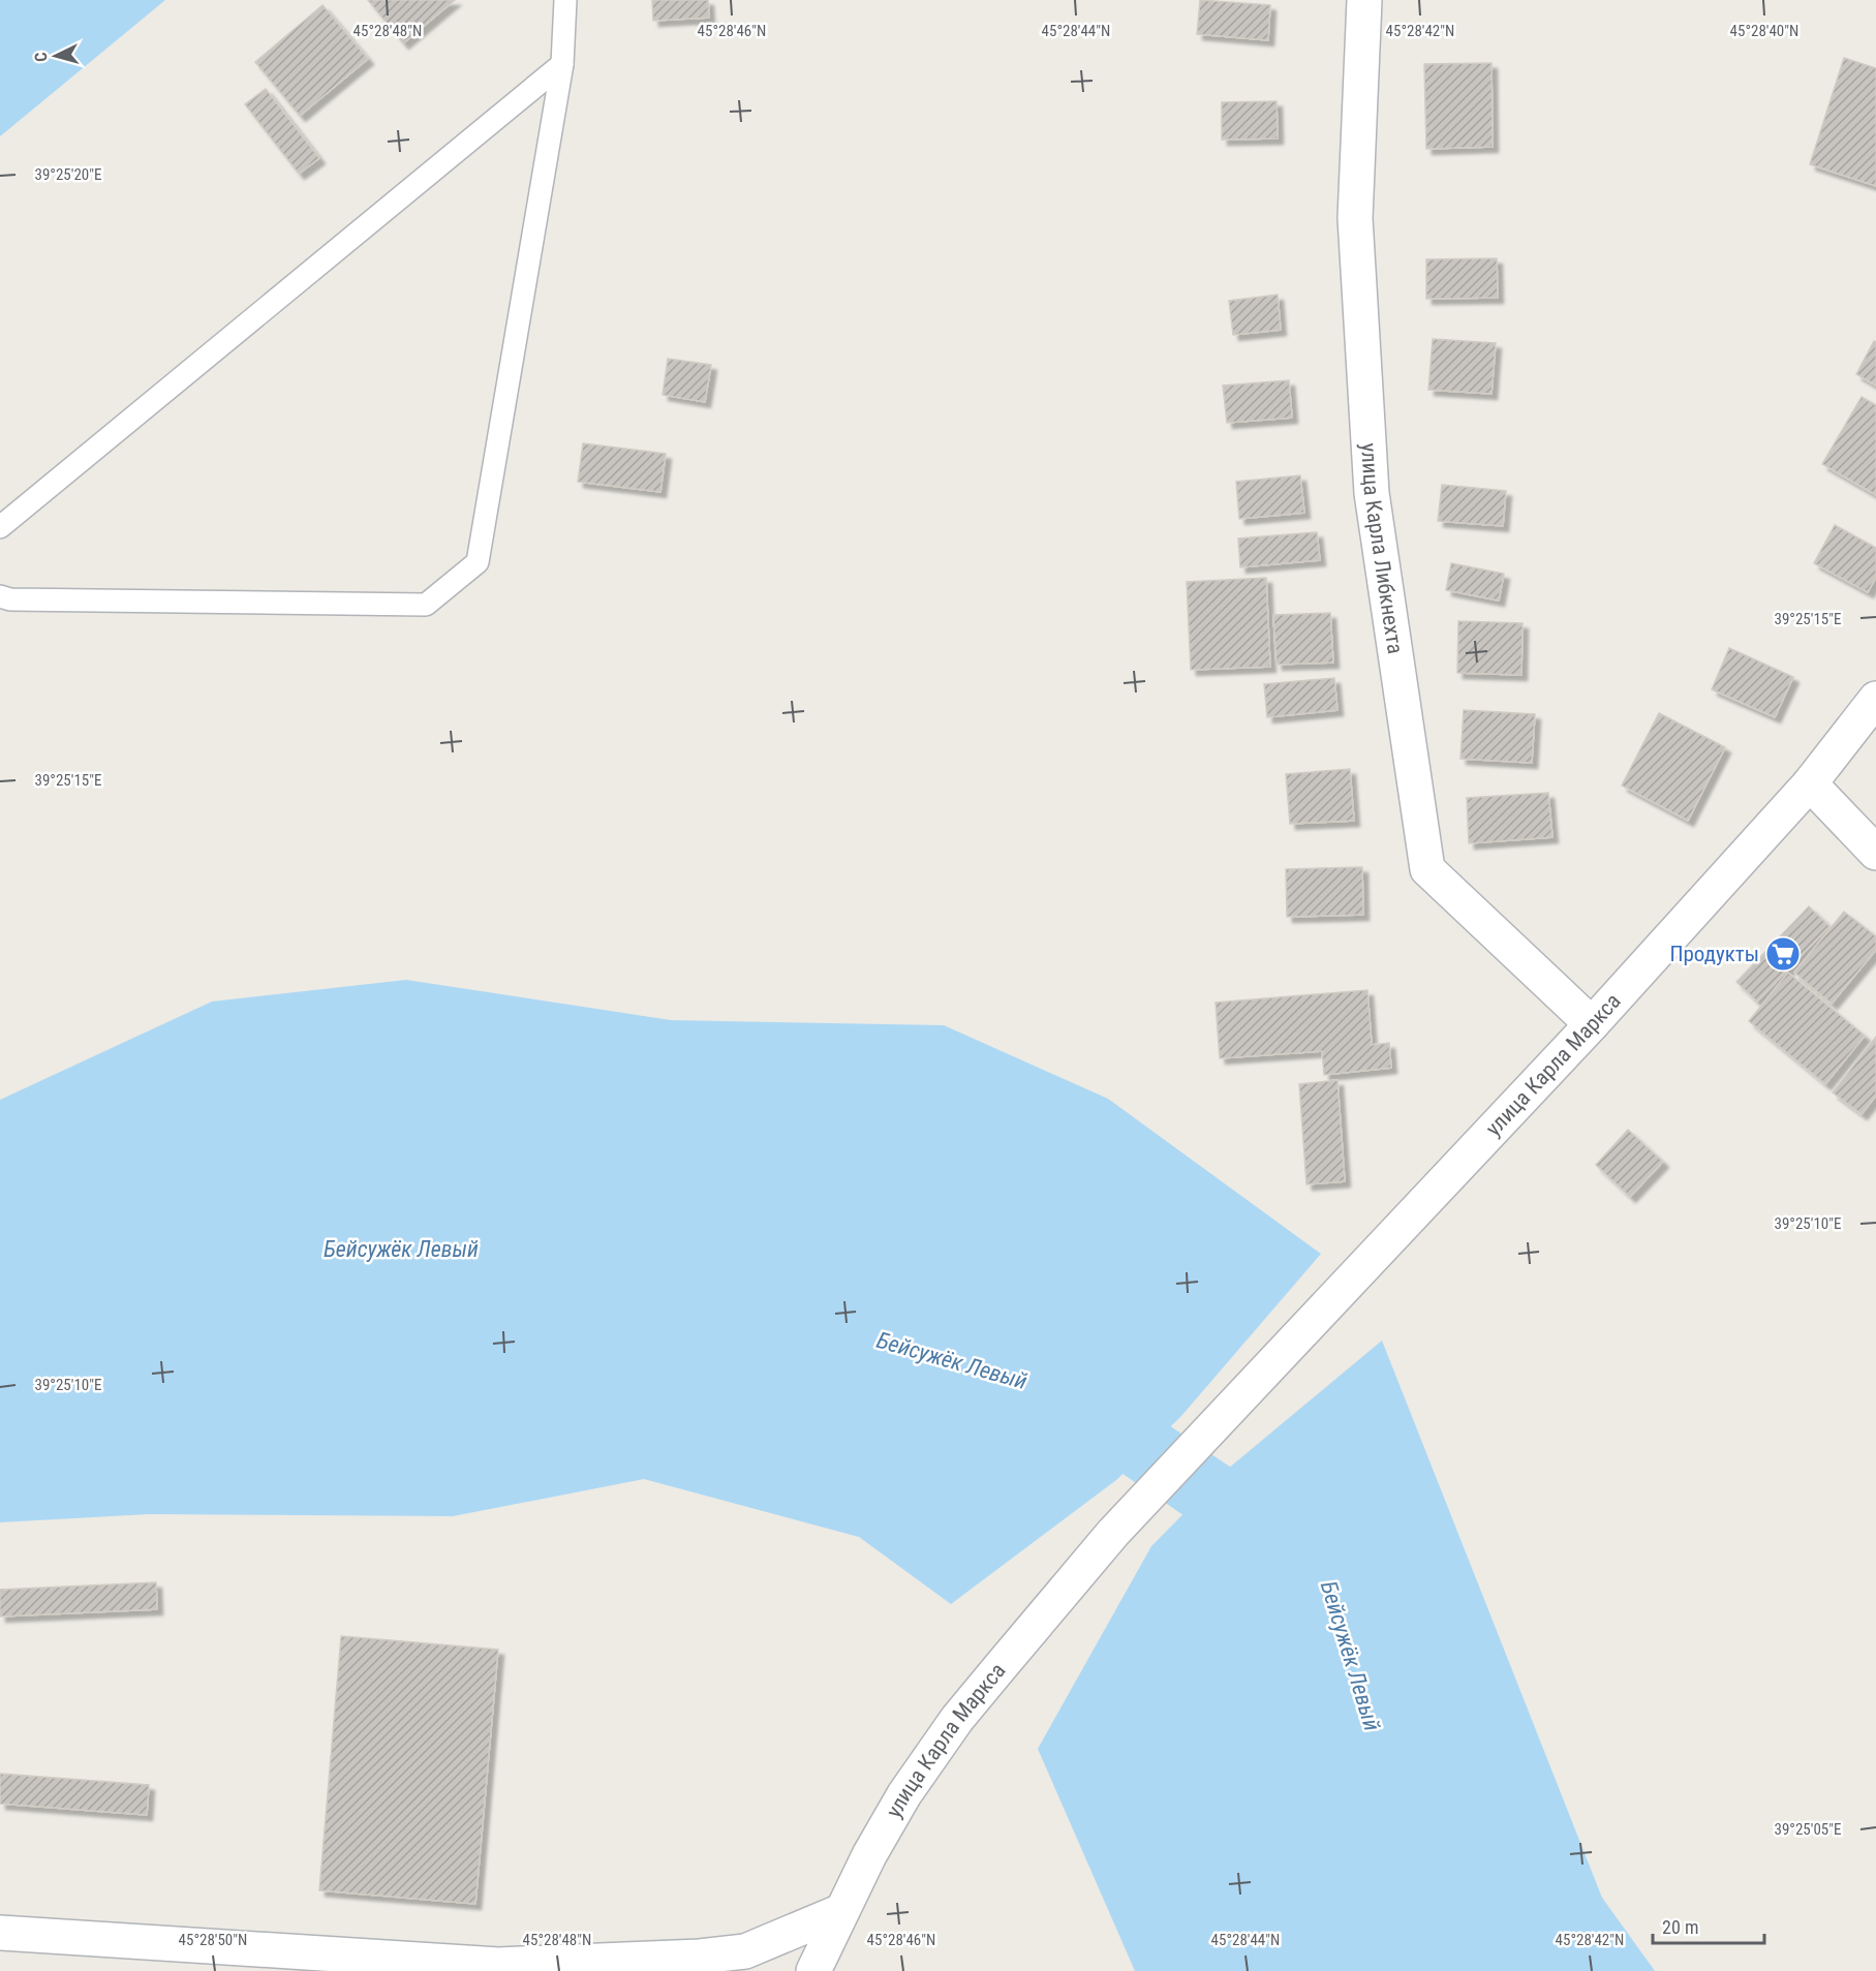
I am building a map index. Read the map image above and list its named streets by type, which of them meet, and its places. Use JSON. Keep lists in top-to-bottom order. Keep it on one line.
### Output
{"streets":{"street":["улица Карла Либкнехта","улица Карла Маркса"]},"crossings":[["улица Карла Либкнехта","улица Карла Маркса"]],"water":["Бейсужёк Левый"],"places":{"supermarket":["Продукты"]},"scale_bar":"20 m","north":"left","coordinates":["45°28'48\"N","45°28'46\"N","45°28'44\"N","45°28'42\"N","45°28'40\"N","39°25'20\"E","39°25'15\"E","39°25'10\"E","39°25'05\"E","45°28'50\"N"]}
